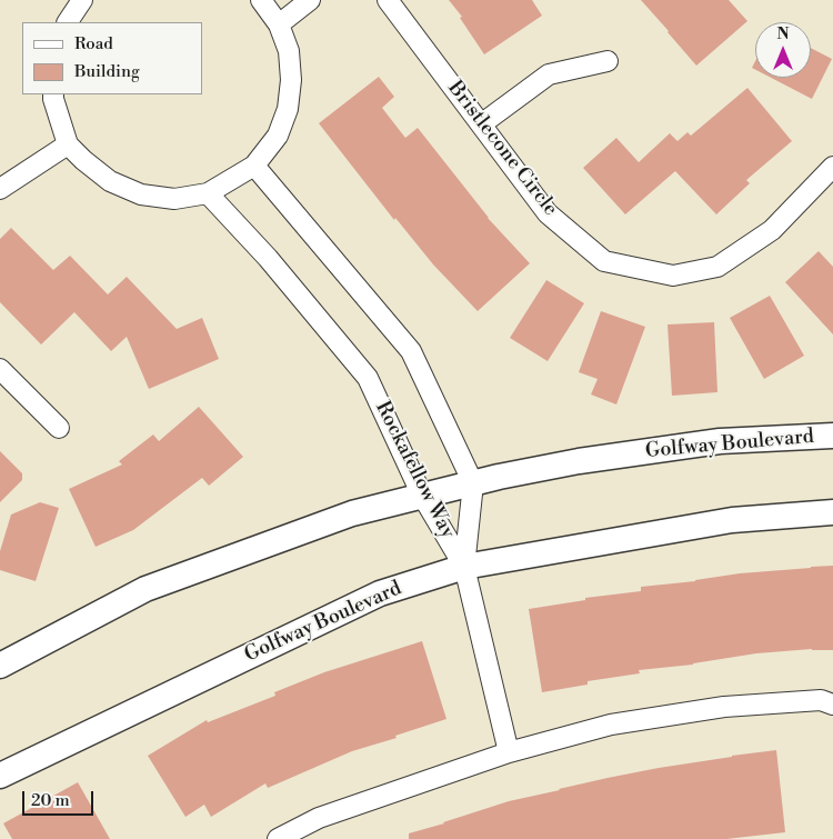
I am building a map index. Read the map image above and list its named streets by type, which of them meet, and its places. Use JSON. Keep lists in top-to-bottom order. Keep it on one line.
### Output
{"streets":{"street":["Bristlecone Circle","Golfway Boulevard","Rockafellow Way"]},"crossings":[["Golfway Boulevard","Rockafellow Way"]],"legend":["Road","Building"],"scale_bar":"20 m","north":"top"}
